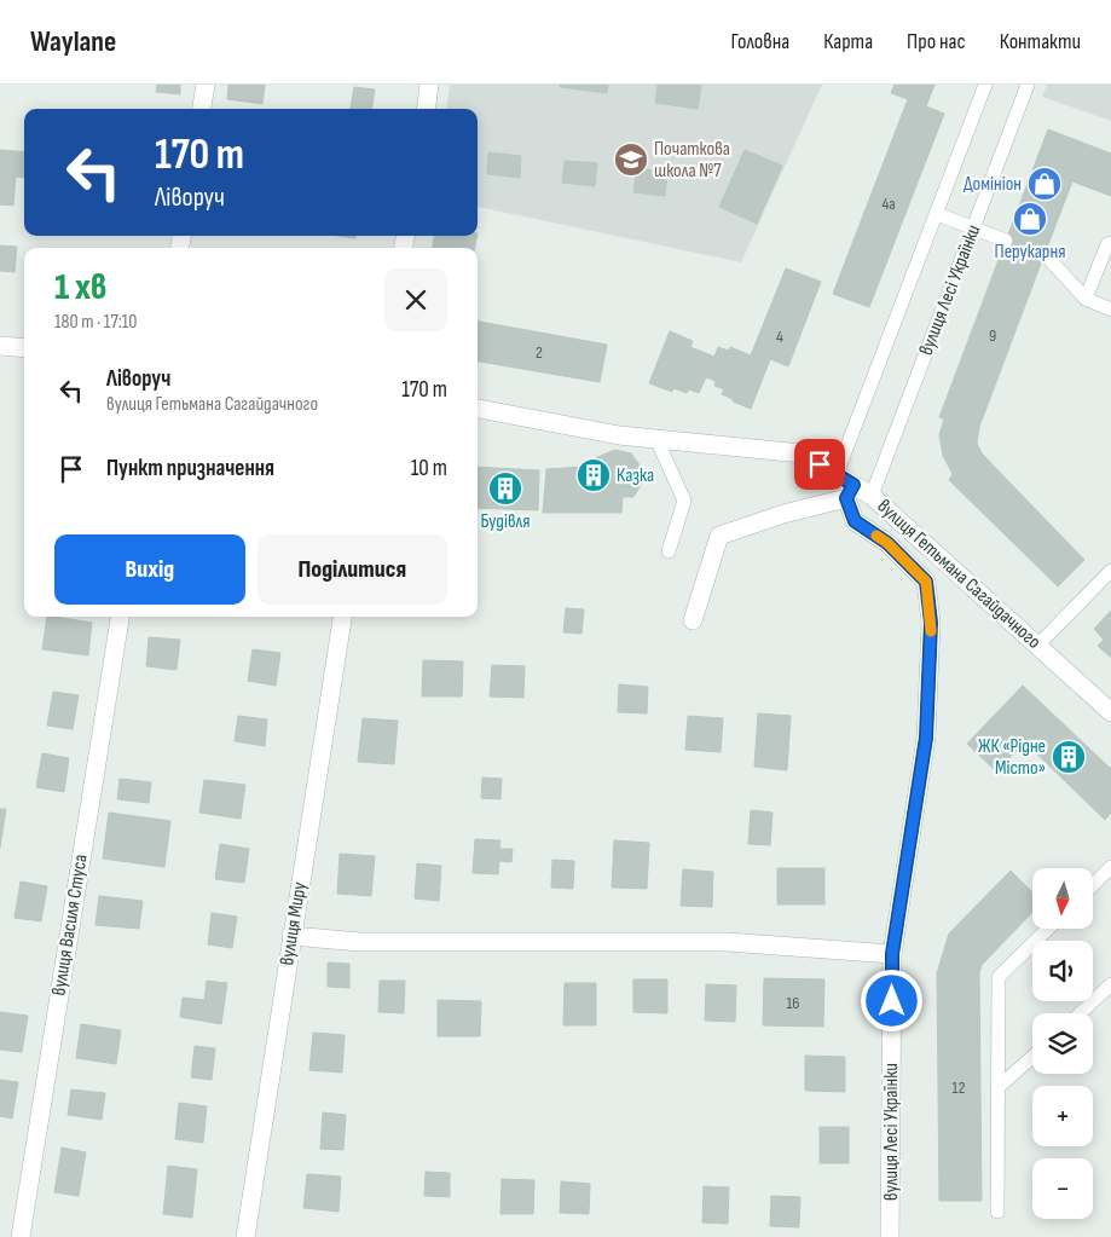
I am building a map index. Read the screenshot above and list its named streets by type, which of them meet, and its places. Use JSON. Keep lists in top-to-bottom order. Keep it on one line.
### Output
{"streets":{"street":["вулиця Лесі Українки","вулиця Гетьмана Сагайдачного","вулиця Миру","вулиця Василя Стуса"]},"crossings":[["вулиця Лесі Українки","вулиця Гетьмана Сагайдачного"]],"places":{"school or university":["Початкова школа №7"],"shop":["Домiнiон","Перукарня"],"building":["Казка","Будівля","ЖК «Рідне Місто»"]},"house_numbers":["4а","9","4","2","16","12"],"north":"bottom","page":{"header":"Waylane","nav":["Головна","Карта","Про нас","Контакти"],"turn":["170 m","Ліворуч"],"heading":["1 хв","180 m · 17:10"],"list":[{"name":"Ліворуч","note":"вулиця Гетьмана Сагайдачного","value":"170 m"},{"name":"Пункт призначення","value":"10 m"}],"buttons":["Вихід","Поділитися"],"map_buttons":["+","−"]}}
